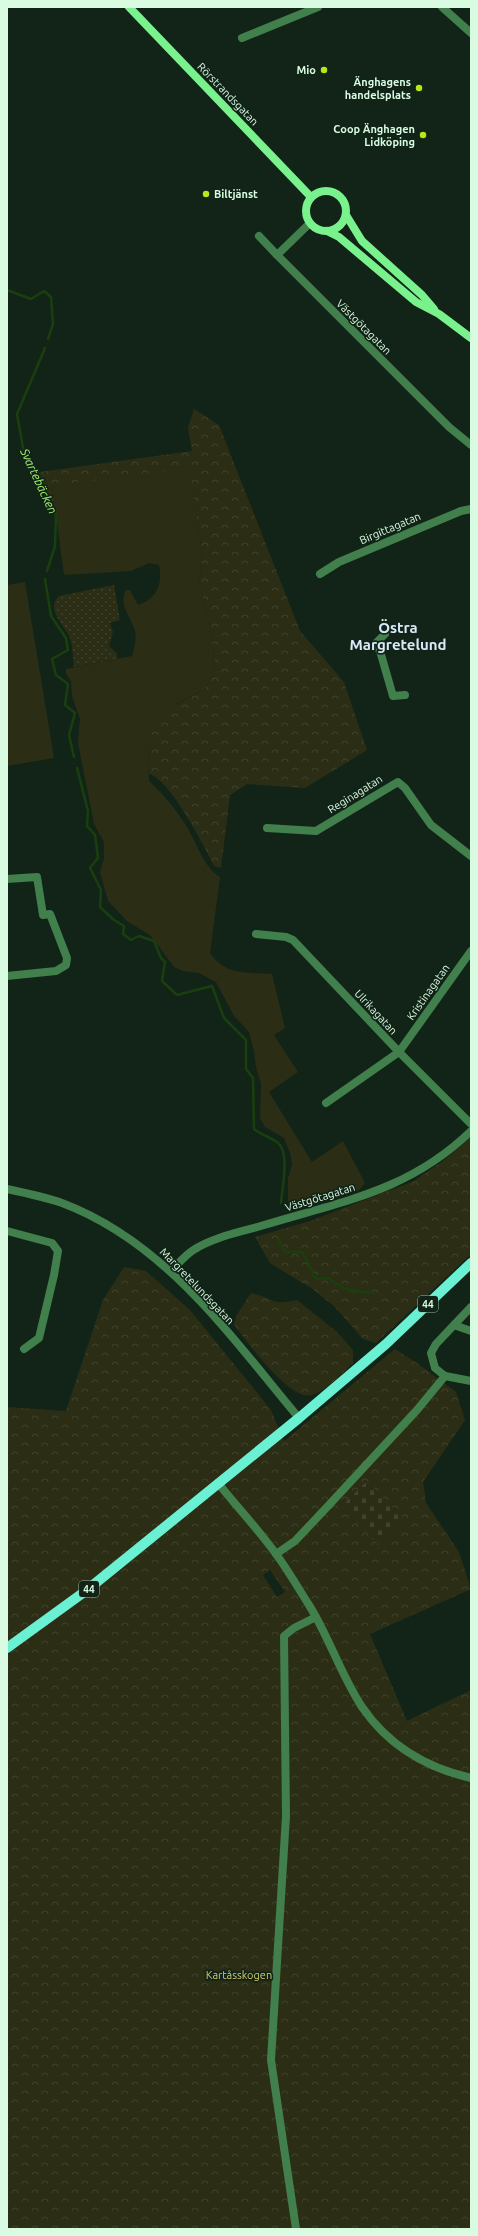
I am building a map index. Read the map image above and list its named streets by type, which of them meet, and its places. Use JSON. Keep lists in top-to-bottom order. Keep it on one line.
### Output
{"streets":{"main road":["Rörstrandsgatan","44"],"street":["Västgötagatan","Birgittagatan","Reginagatan","Kristinagatan","Ulrikagatan","Margretelundsgatan"]},"crossings":[["Västgötagatan","Margretelundsgatan"],["Kristinagatan","Ulrikagatan"],["Margretelundsgatan","44"]],"districts":["Östra Margretelund"],"water":["Svartebäcken"],"parks":["Kartåsskogen"],"places":["Mio","Änghagens handelsplats","Coop Änghagen Lidköping","Biltjänst"]}
